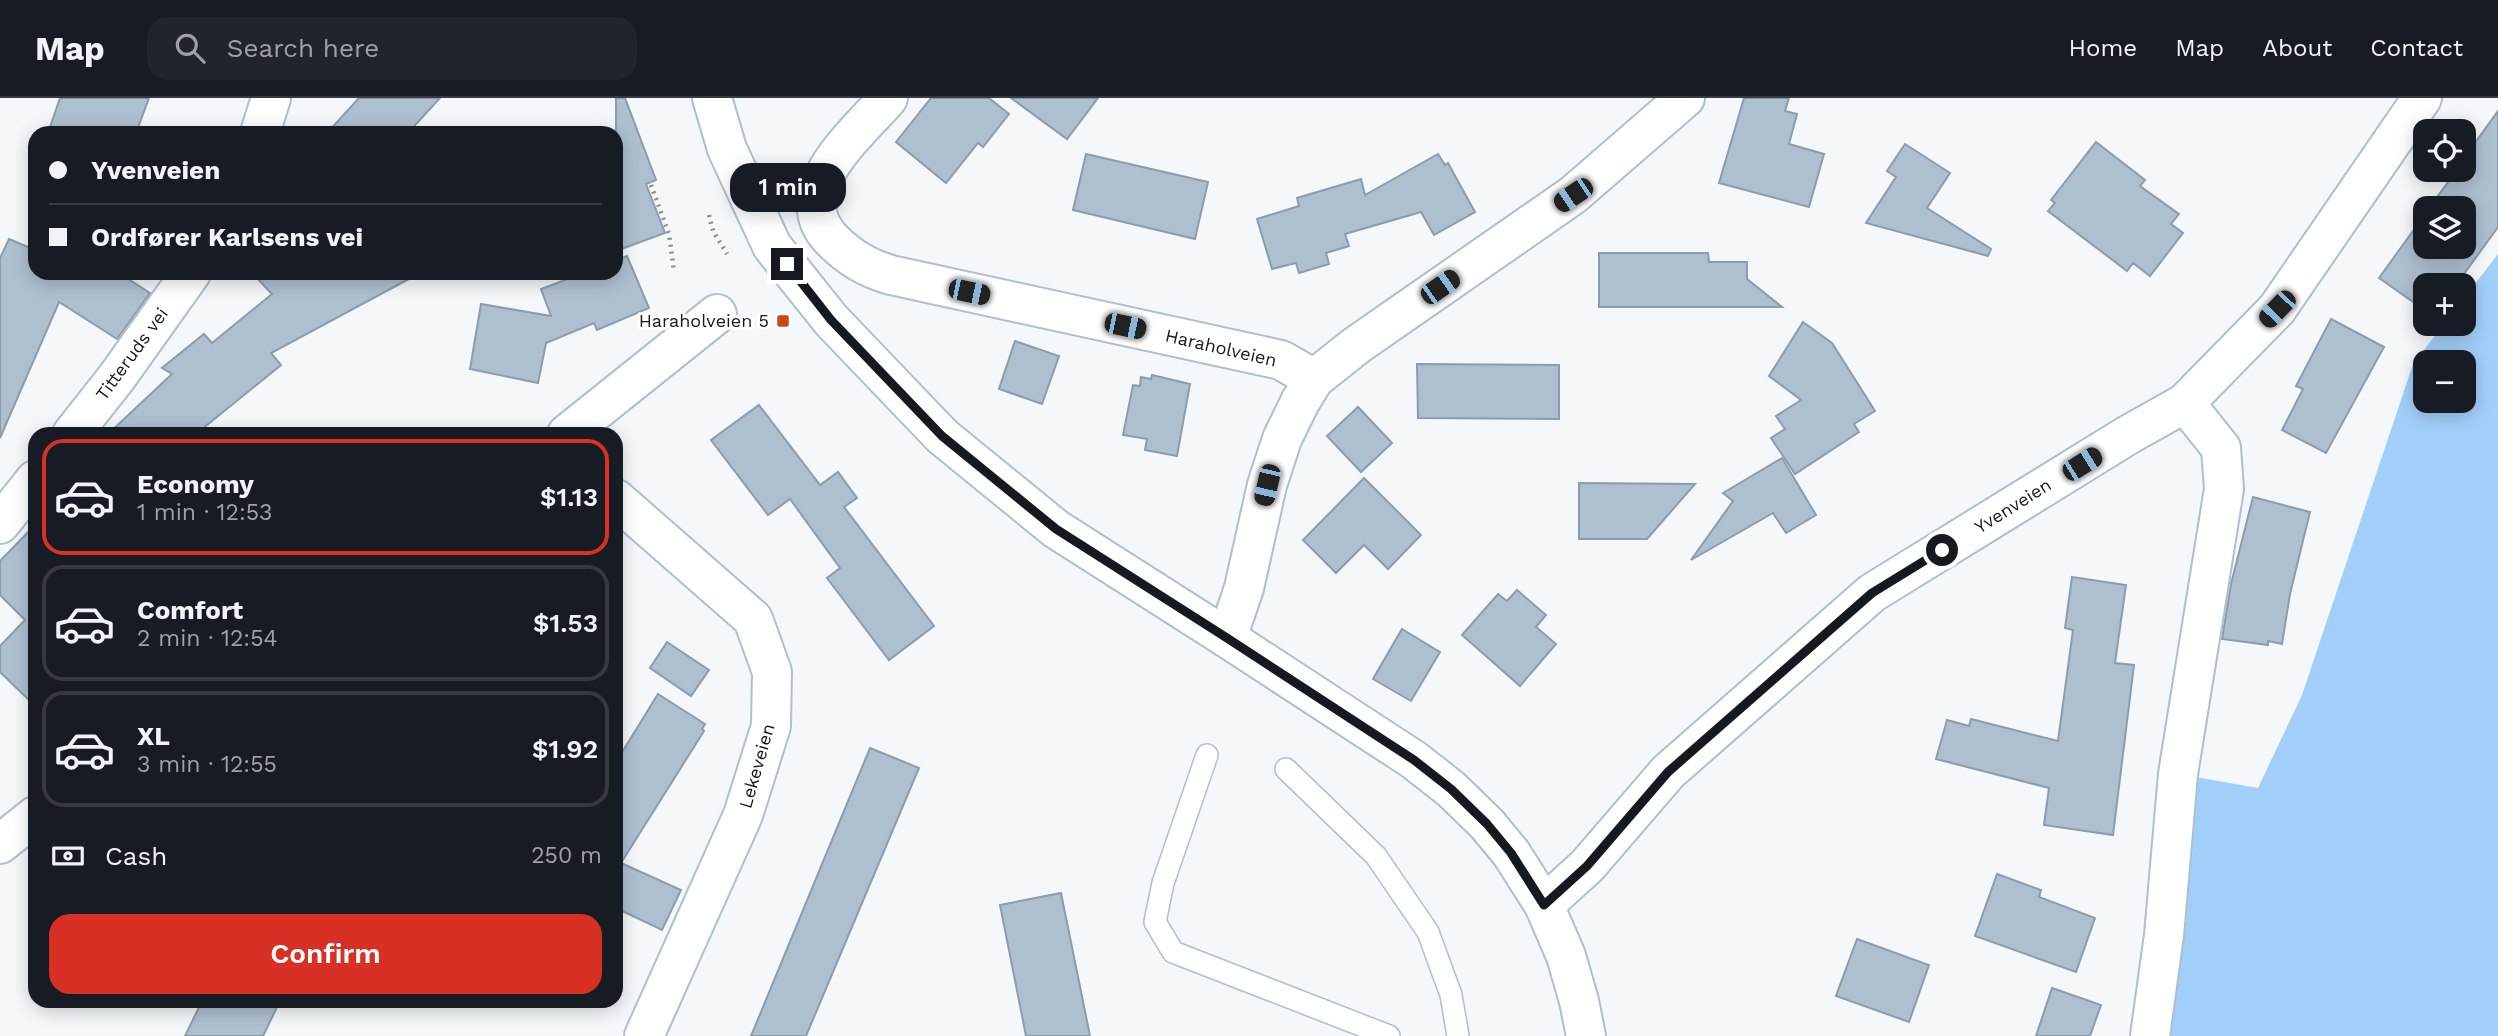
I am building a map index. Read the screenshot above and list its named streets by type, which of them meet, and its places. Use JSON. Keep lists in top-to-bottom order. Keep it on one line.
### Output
{"streets":{"street":["Haraholveien","Titteruds vei","Yvenveien","Lekeveien"]},"places":{"transit":["Haraholveien 5"]},"page":{"header":"Map","search":"Search here","nav":["Home","Map","About","Contact"],"map_buttons":["+","−"],"banner":["Yvenveien","Ordfører Karlsens vei"],"bubble":"1 min","list":[{"name":"Economy","note":"1 min · 12:53","value":"$1.13"},{"name":"Comfort","note":"2 min · 12:54","value":"$1.53"},{"name":"XL","note":"3 min · 12:55","value":"$1.92"}],"pay":["Cash","250 m"],"buttons":"Confirm"}}
